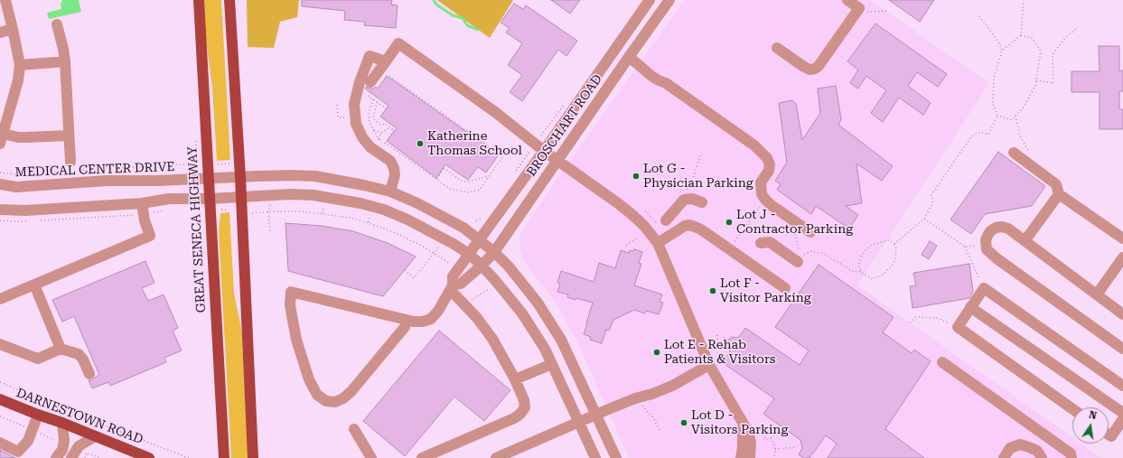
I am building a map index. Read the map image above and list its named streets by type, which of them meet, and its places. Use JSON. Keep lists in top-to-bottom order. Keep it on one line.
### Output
{"streets":{"main road":["GREAT SENECA HIGHWAY","DARNESTOWN ROAD"],"street":["BROSCHART ROAD","MEDICAL CENTER DRIVE"]},"crossings":[["BROSCHART ROAD","MEDICAL CENTER DRIVE"],["MEDICAL CENTER DRIVE","GREAT SENECA HIGHWAY"]],"places":["Katherine Thomas School","Lot G - Physician Parking","Lot J - Contractor Parking","Lot F - Visitor Parking","Lot E - Rehab Patients & Visitors","Lot D - Visitors Parking"],"north":"top"}
